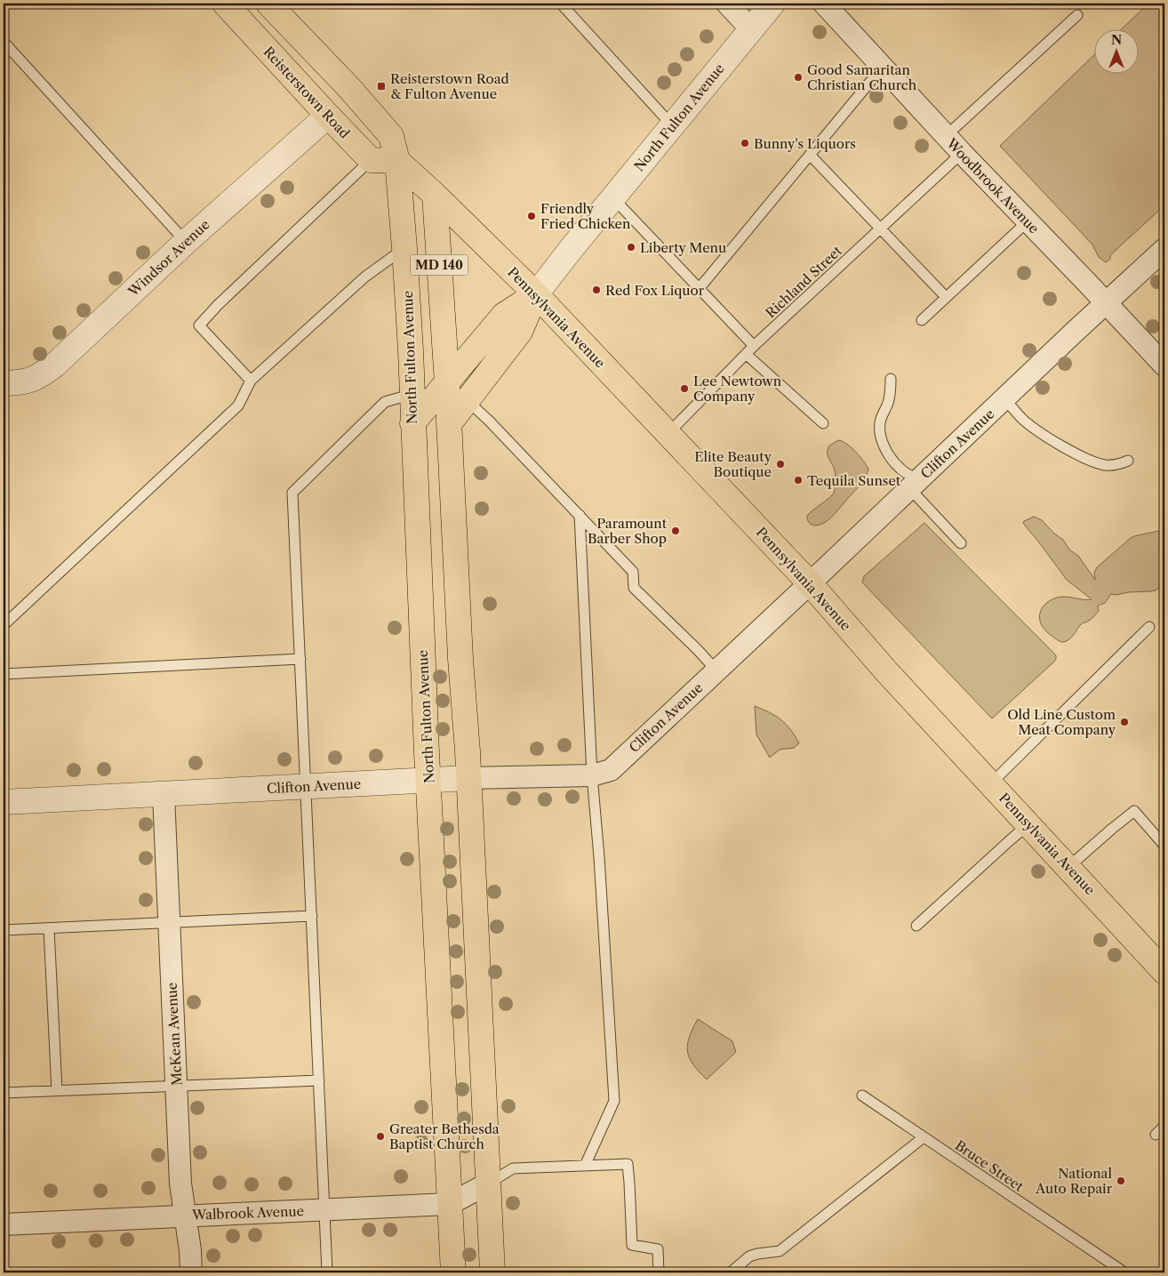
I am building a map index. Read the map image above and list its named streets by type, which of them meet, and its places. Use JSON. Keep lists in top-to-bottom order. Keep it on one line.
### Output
{"streets":{"main road":["Reisterstown Road","North Fulton Avenue","MD 140","Pennsylvania Avenue"],"street":["Woodbrook Avenue","Windsor Avenue","Clifton Avenue","McKean Avenue","Walbrook Avenue"],"lane":["Richland Street","Bruce Street"]},"crossings":[["Reisterstown Road","Windsor Avenue"],["North Fulton Avenue","Pennsylvania Avenue"],["North Fulton Avenue","Clifton Avenue"],["North Fulton Avenue","Walbrook Avenue"],["Woodbrook Avenue","Richland Street"],["Woodbrook Avenue","Clifton Avenue"],["Richland Street","Pennsylvania Avenue"],["Pennsylvania Avenue","Clifton Avenue"],["Clifton Avenue","McKean Avenue"],["McKean Avenue","Walbrook Avenue"]],"places":{"other":["Good Samaritan Christian Church","Bunny's Liquors","Friendly Fried Chicken","Liberty Menu","Red Fox Liquor","Lee Newtown Company","Elite Beauty Boutique","Tequila Sunset","Paramount Barber Shop","Old Line Custom Meat Company","Greater Bethesda Baptist Church","National Auto Repair"],"transit":["Reisterstown Road & Fulton Avenue"]},"north":"top"}
